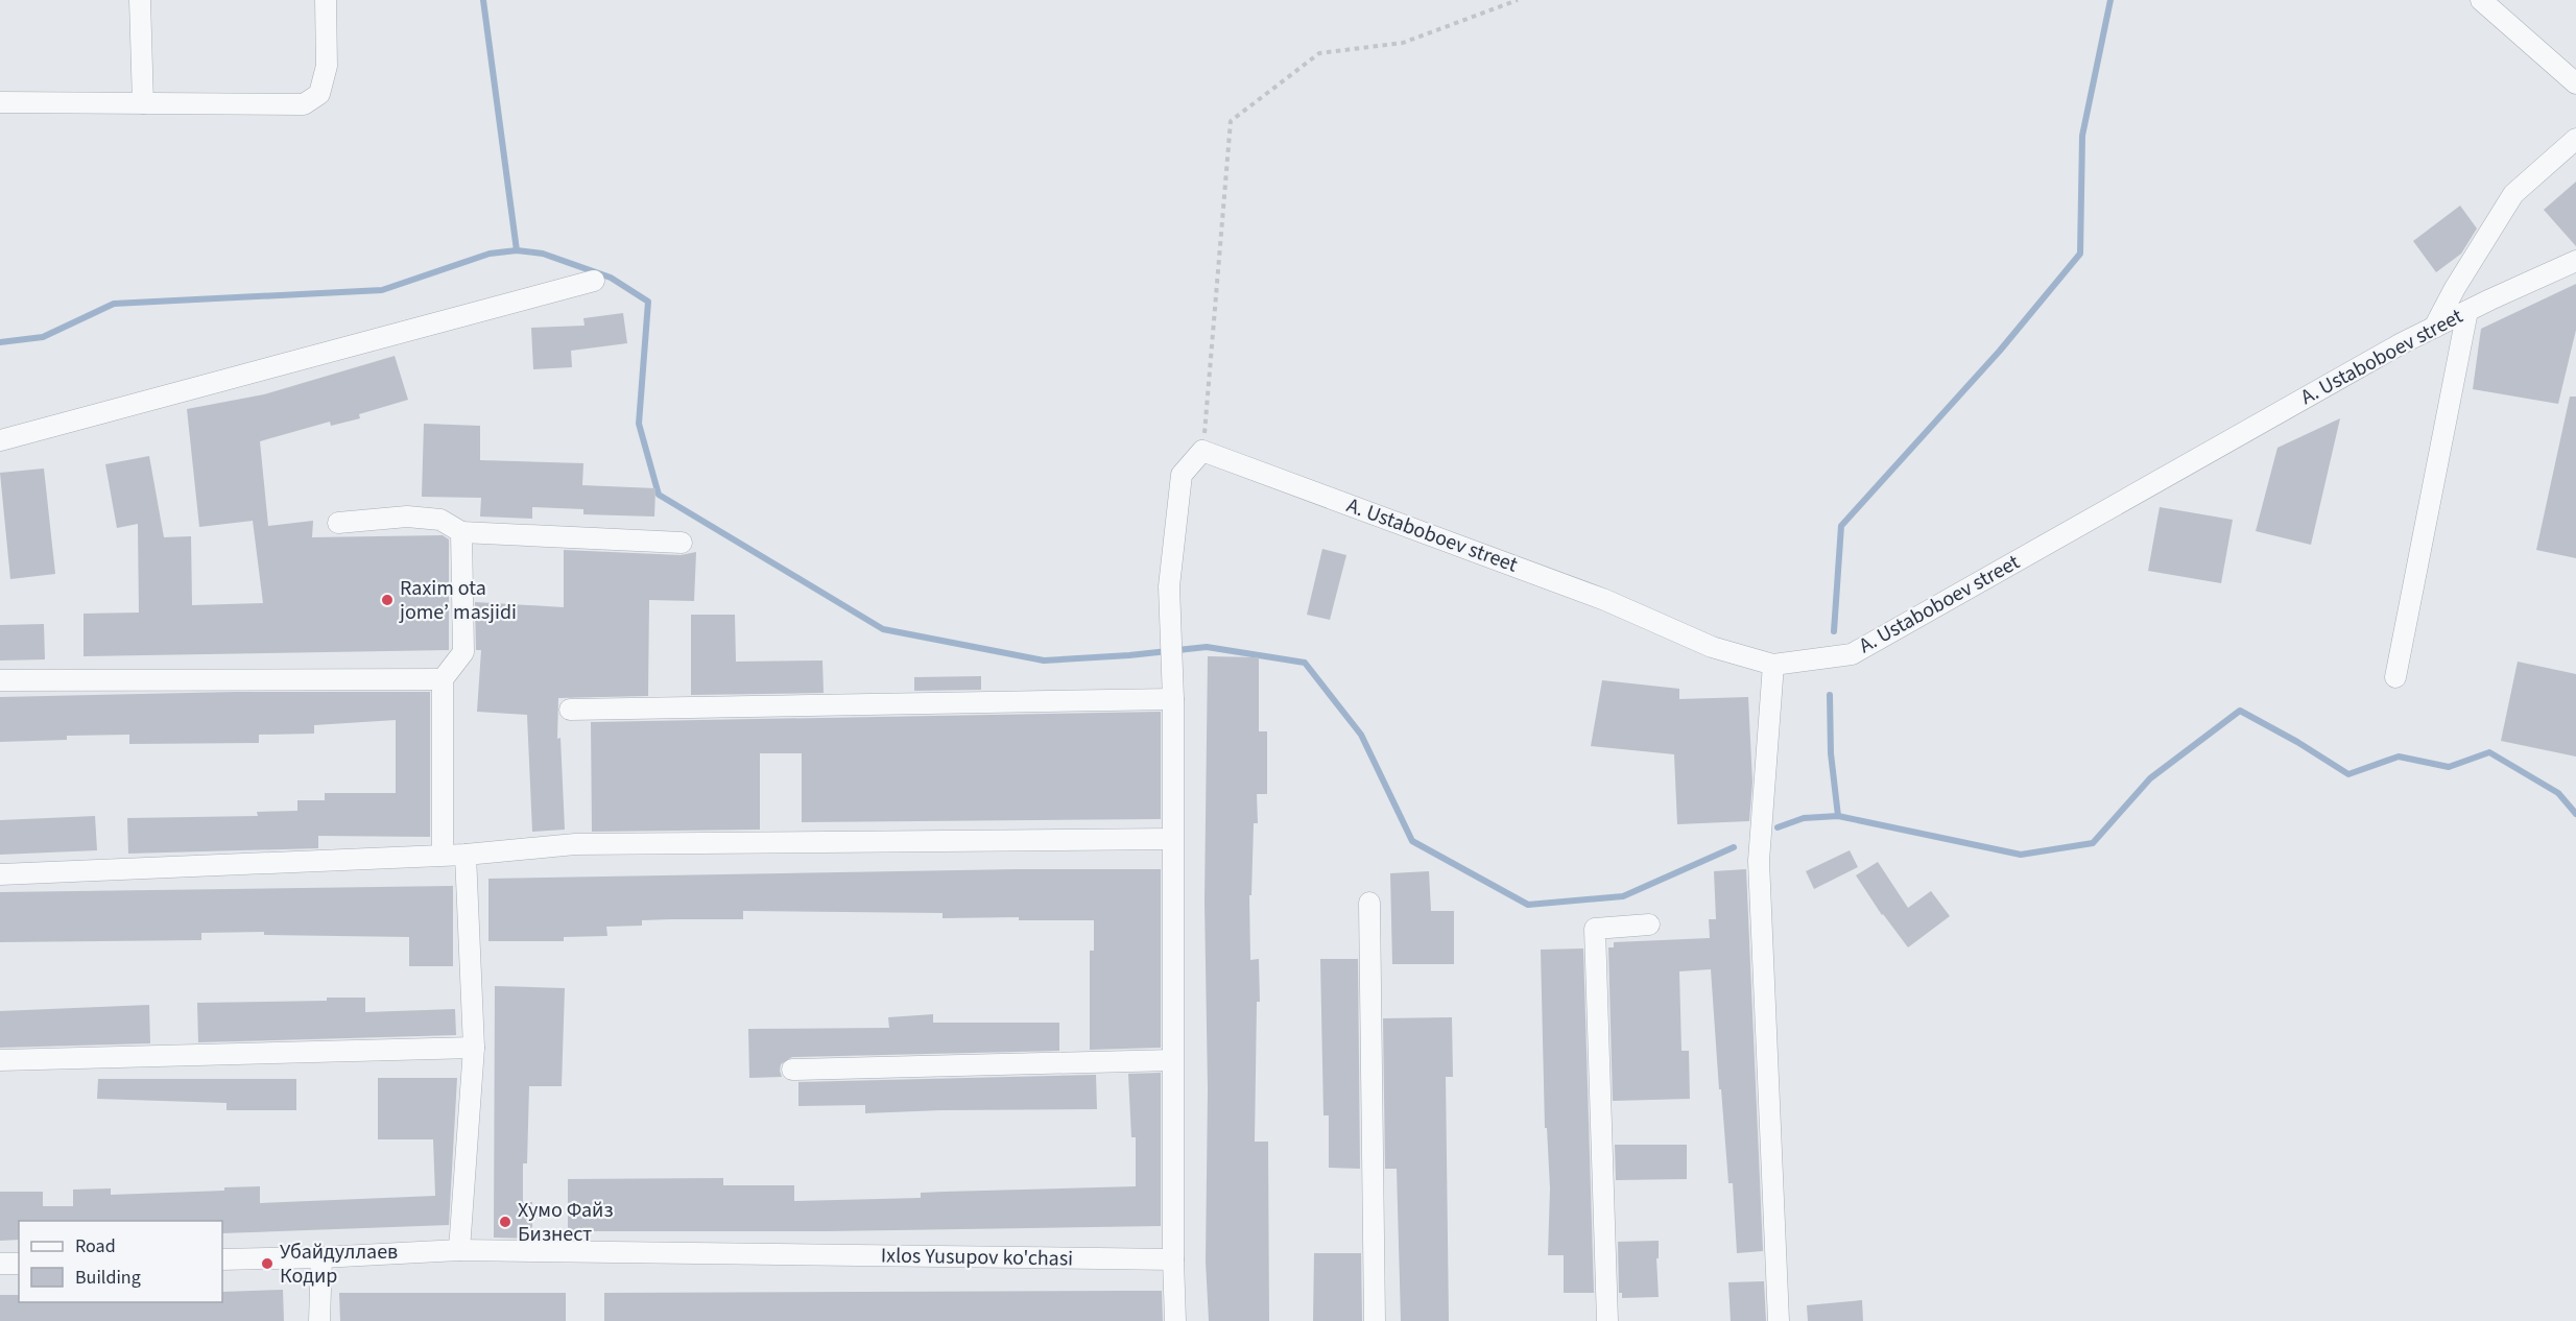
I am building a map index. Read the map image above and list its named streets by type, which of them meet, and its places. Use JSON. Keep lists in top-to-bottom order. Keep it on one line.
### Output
{"streets":{"street":["A. Ustaboboev street","Ixlos Yusupov ko'chasi"]},"places":["Raxim ota jome’ masjidi","Хумо Файз Бизнест","Убайдуллаев Кодир"],"legend":["Road","Building"]}
